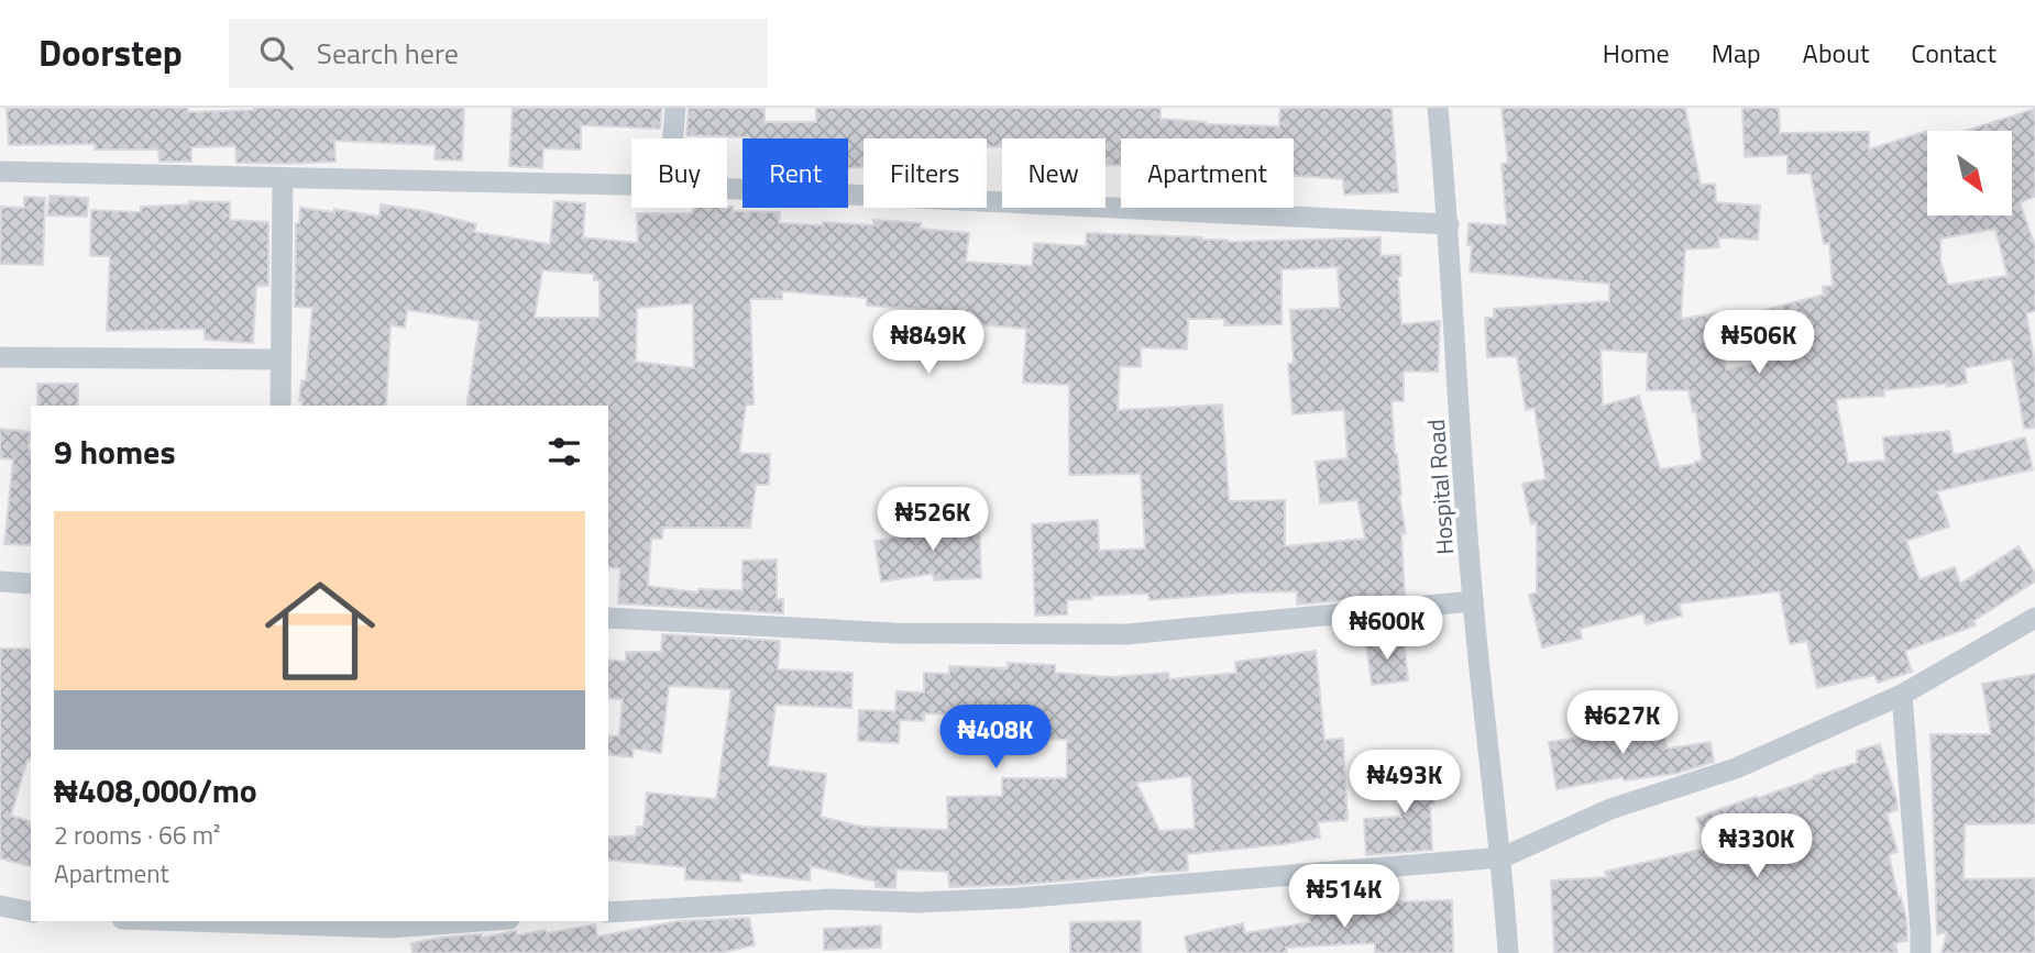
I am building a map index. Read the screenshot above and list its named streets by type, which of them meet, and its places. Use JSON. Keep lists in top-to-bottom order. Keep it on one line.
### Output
{"streets":{"street":["Hospital Road"]},"north":"bottom right","page":{"header":"Doorstep","search":"Search here","nav":["Home","Map","About","Contact"],"chip":["Buy","Rent","Filters","New","Apartment"],"price":["₦849K","₦506K","₦526K","₦600K","₦627K","₦408K","₦493K","₦330K","₦514K"],"heading":"9 homes","list":[{"name":"₦408,000/mo","note":"2 rooms · 66 m² · Apartment"}]}}
